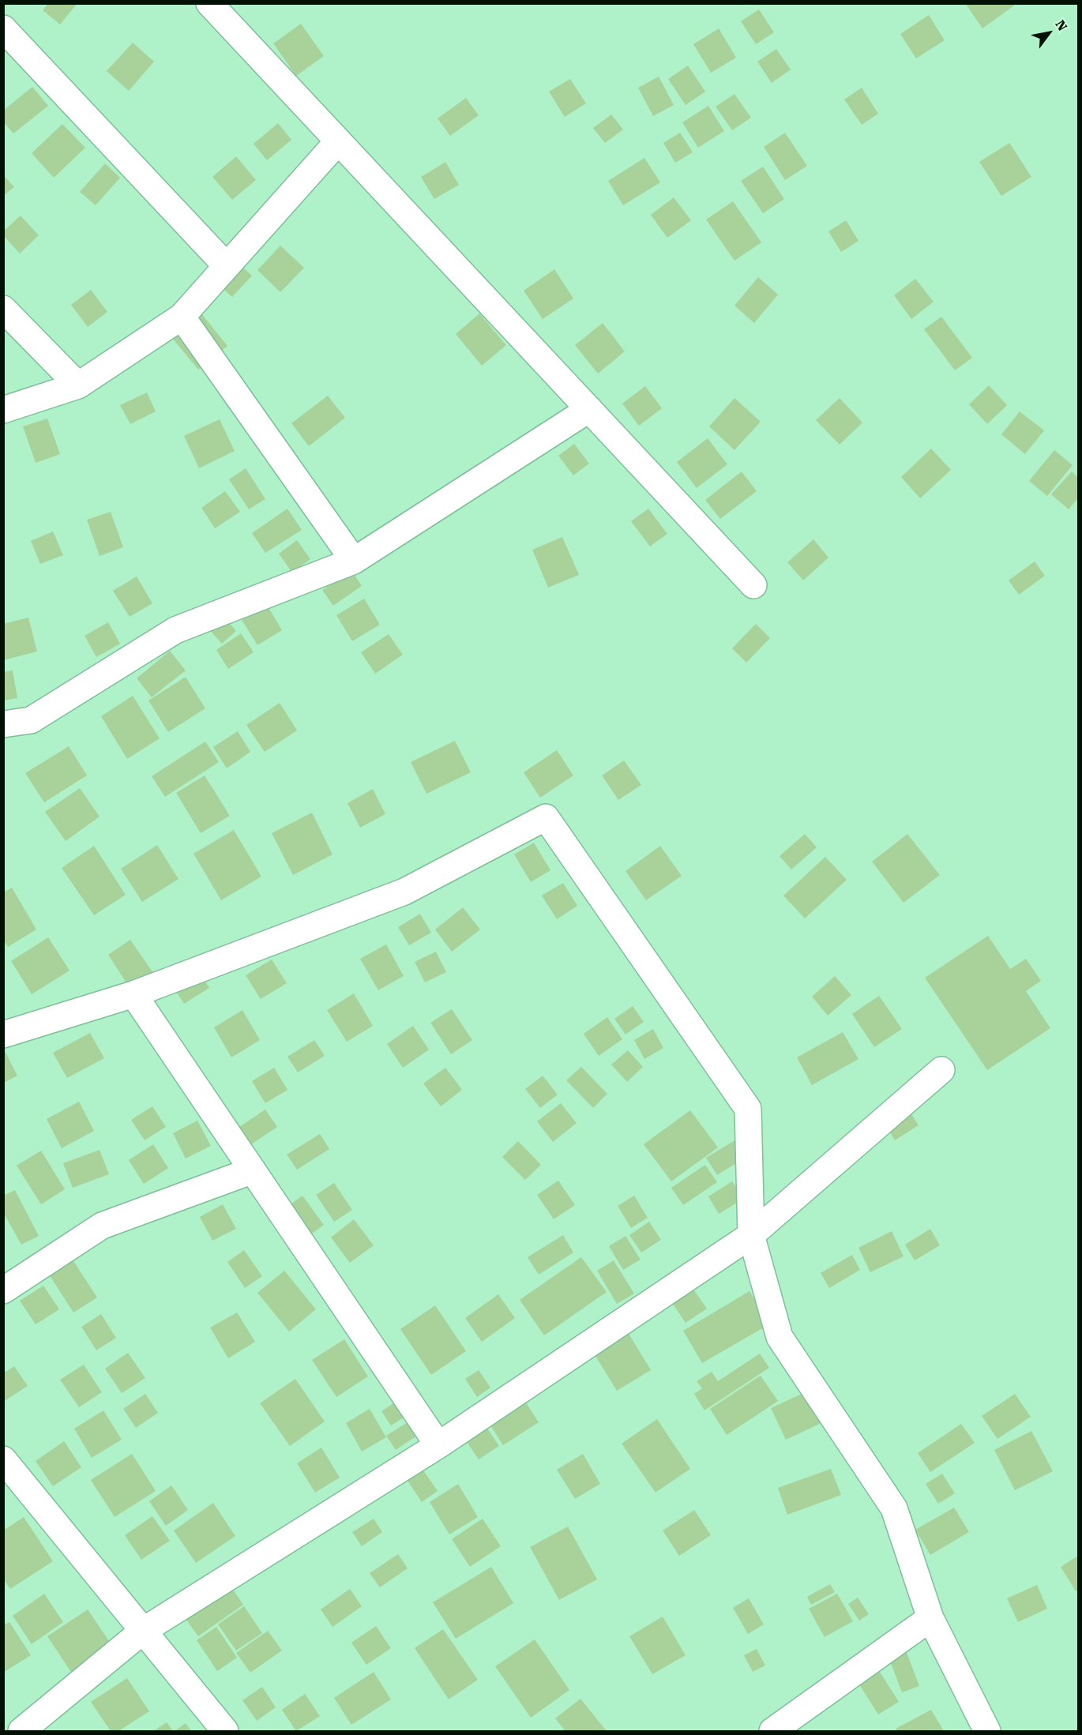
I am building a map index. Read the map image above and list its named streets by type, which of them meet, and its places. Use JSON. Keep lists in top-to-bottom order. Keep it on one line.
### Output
{"north":"top right"}
